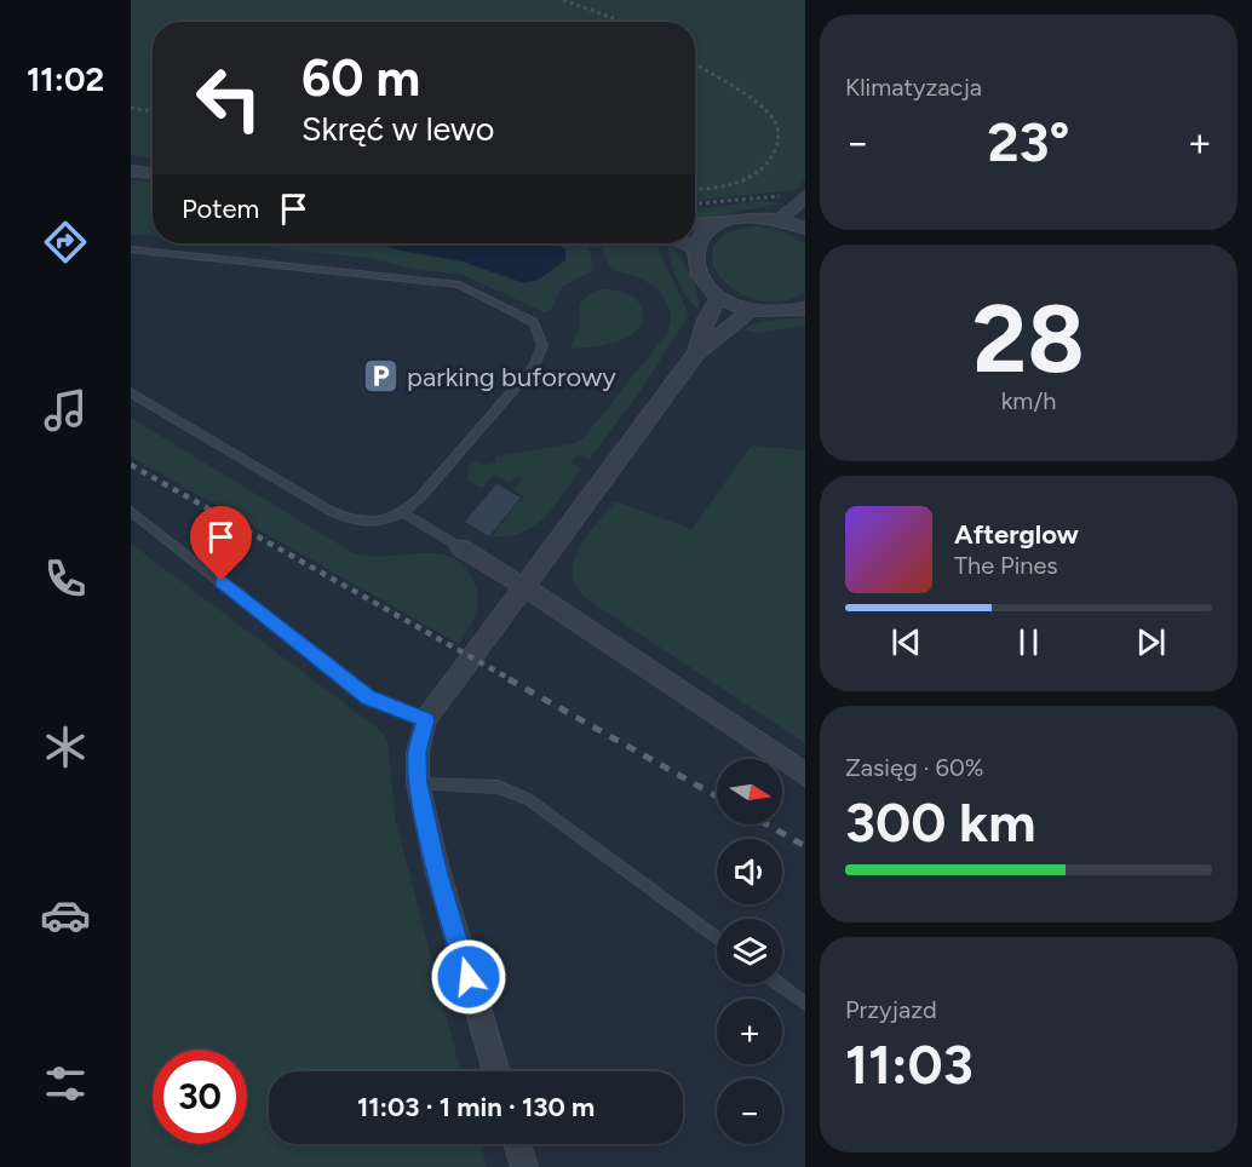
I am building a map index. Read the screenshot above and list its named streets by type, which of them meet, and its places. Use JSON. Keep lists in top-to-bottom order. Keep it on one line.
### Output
{"places":{"parking":["parking buforowy"]},"north":"right","page":{"tabs":"11:02","tile":["Klimatyzacja",["28","km/h"],["Zasięg · 60%","300 km"],["Przyjazd","11:03"]],"turn":["60 m","Skręć w lewo"],"heat":["−","23°","+"],"then":"Potem","song":["Afterglow","The Pines"],"map_buttons":["+","−"],"limit":"30","trip":"11:03 · 1 min · 130 m"}}
